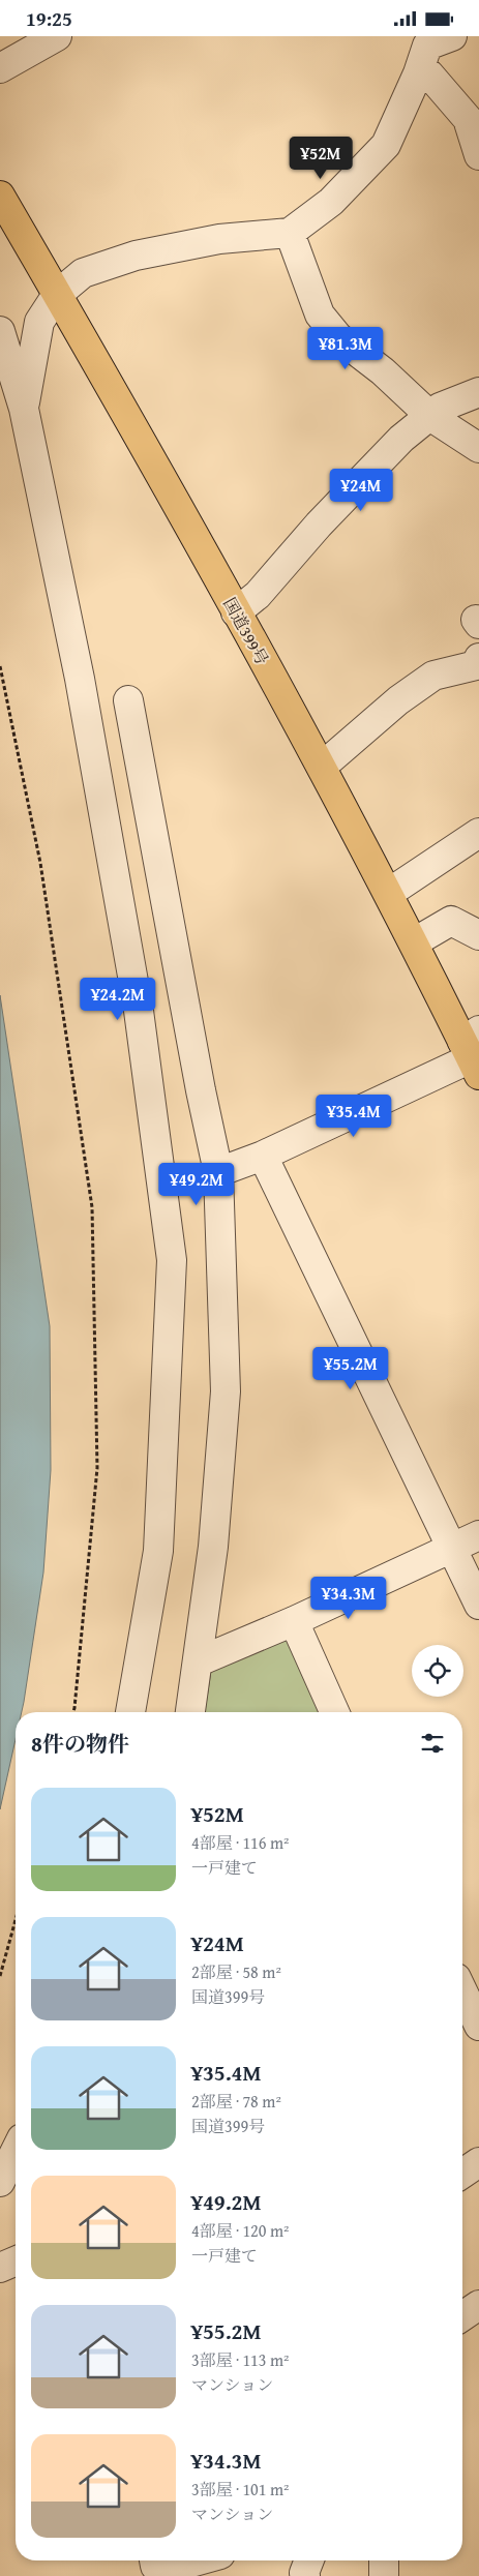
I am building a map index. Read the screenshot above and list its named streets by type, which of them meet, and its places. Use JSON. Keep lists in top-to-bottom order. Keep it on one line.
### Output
{"streets":{"highway":["国道399号"]},"page":{"status":"19:25","price":["¥52M","¥81.3M","¥24M","¥24.2M","¥35.4M","¥49.2M","¥55.2M","¥34.3M"],"heading":"8件の物件","list":[{"name":"¥52M","note":"4部屋 · 116 m² · 一戸建て"},{"name":"¥24M","note":"2部屋 · 58 m² · 国道399号"},{"name":"¥35.4M","note":"2部屋 · 78 m² · 国道399号"},{"name":"¥49.2M","note":"4部屋 · 120 m² · 一戸建て"},{"name":"¥55.2M","note":"3部屋 · 113 m² · マンション"},{"name":"¥34.3M","note":"3部屋 · 101 m² · マンション"}]}}
